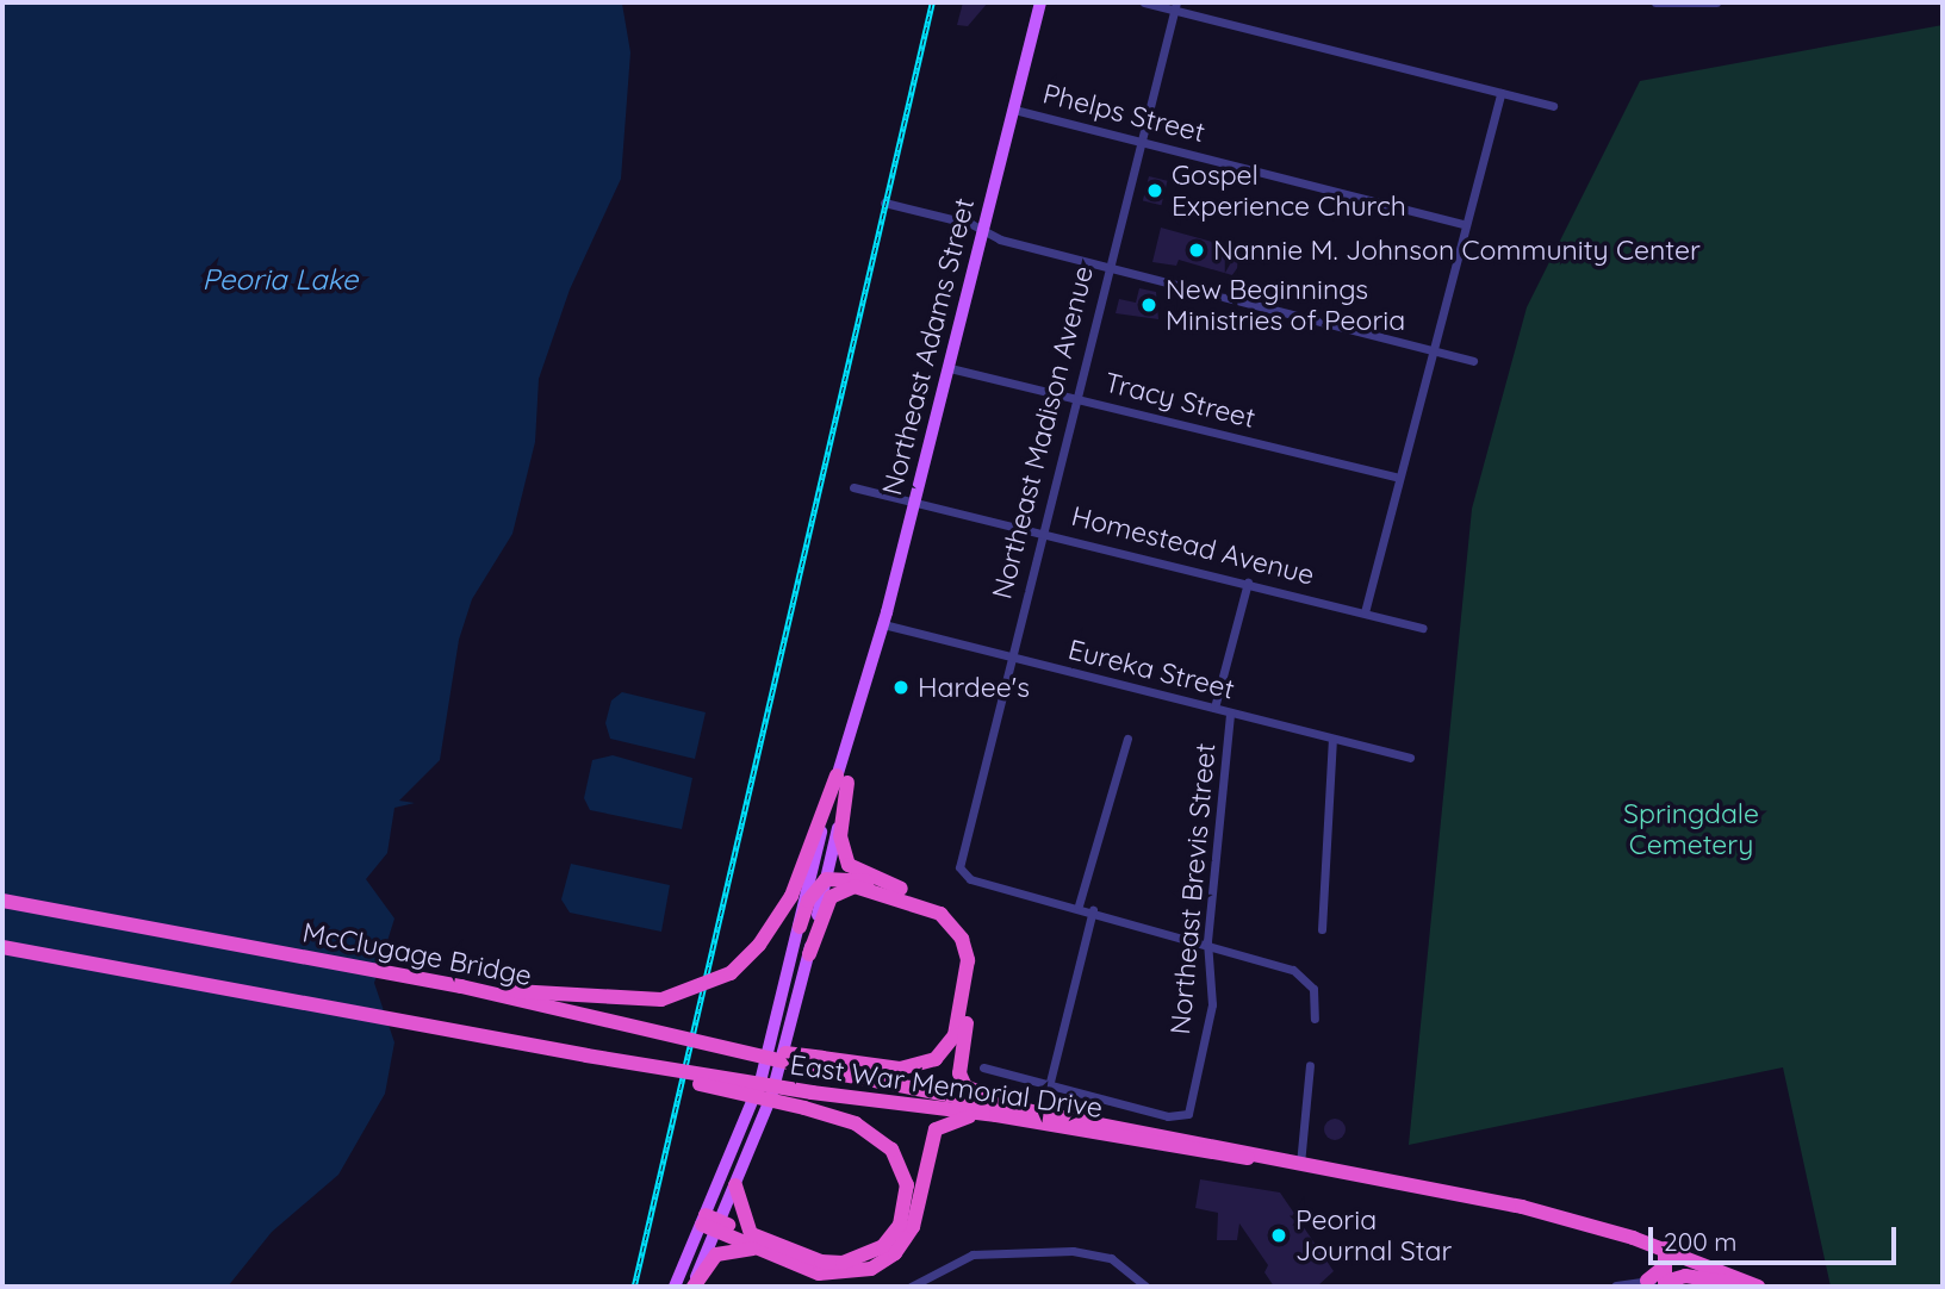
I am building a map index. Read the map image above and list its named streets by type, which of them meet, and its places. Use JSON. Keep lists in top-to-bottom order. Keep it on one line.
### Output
{"streets":{"highway":["McClugage Bridge","East War Memorial Drive"],"main road":["Northeast Adams Street"],"street":["Phelps Street","Tracy Street","Northeast Madison Avenue","Homestead Avenue","Eureka Street","Northeast Brevis Street"]},"crossings":[["Phelps Street","Northeast Adams Street"],["Phelps Street","Northeast Madison Avenue"],["Northeast Adams Street","Tracy Street"],["Northeast Adams Street","Homestead Avenue"],["Northeast Adams Street","Eureka Street"],["Tracy Street","Northeast Madison Avenue"],["Northeast Madison Avenue","Homestead Avenue"],["Northeast Madison Avenue","Eureka Street"],["Homestead Avenue","Northeast Brevis Street"],["Eureka Street","Northeast Brevis Street"],["McClugage Bridge","East War Memorial Drive"]],"water":["Peoria Lake"],"parks":["Springdale Cemetery"],"places":["Gospel Experience Church","Nannie M. Johnson Community Center","New Beginnings Ministries of Peoria","Hardee's","Peoria Journal Star"],"scale_bar":"200 m"}
